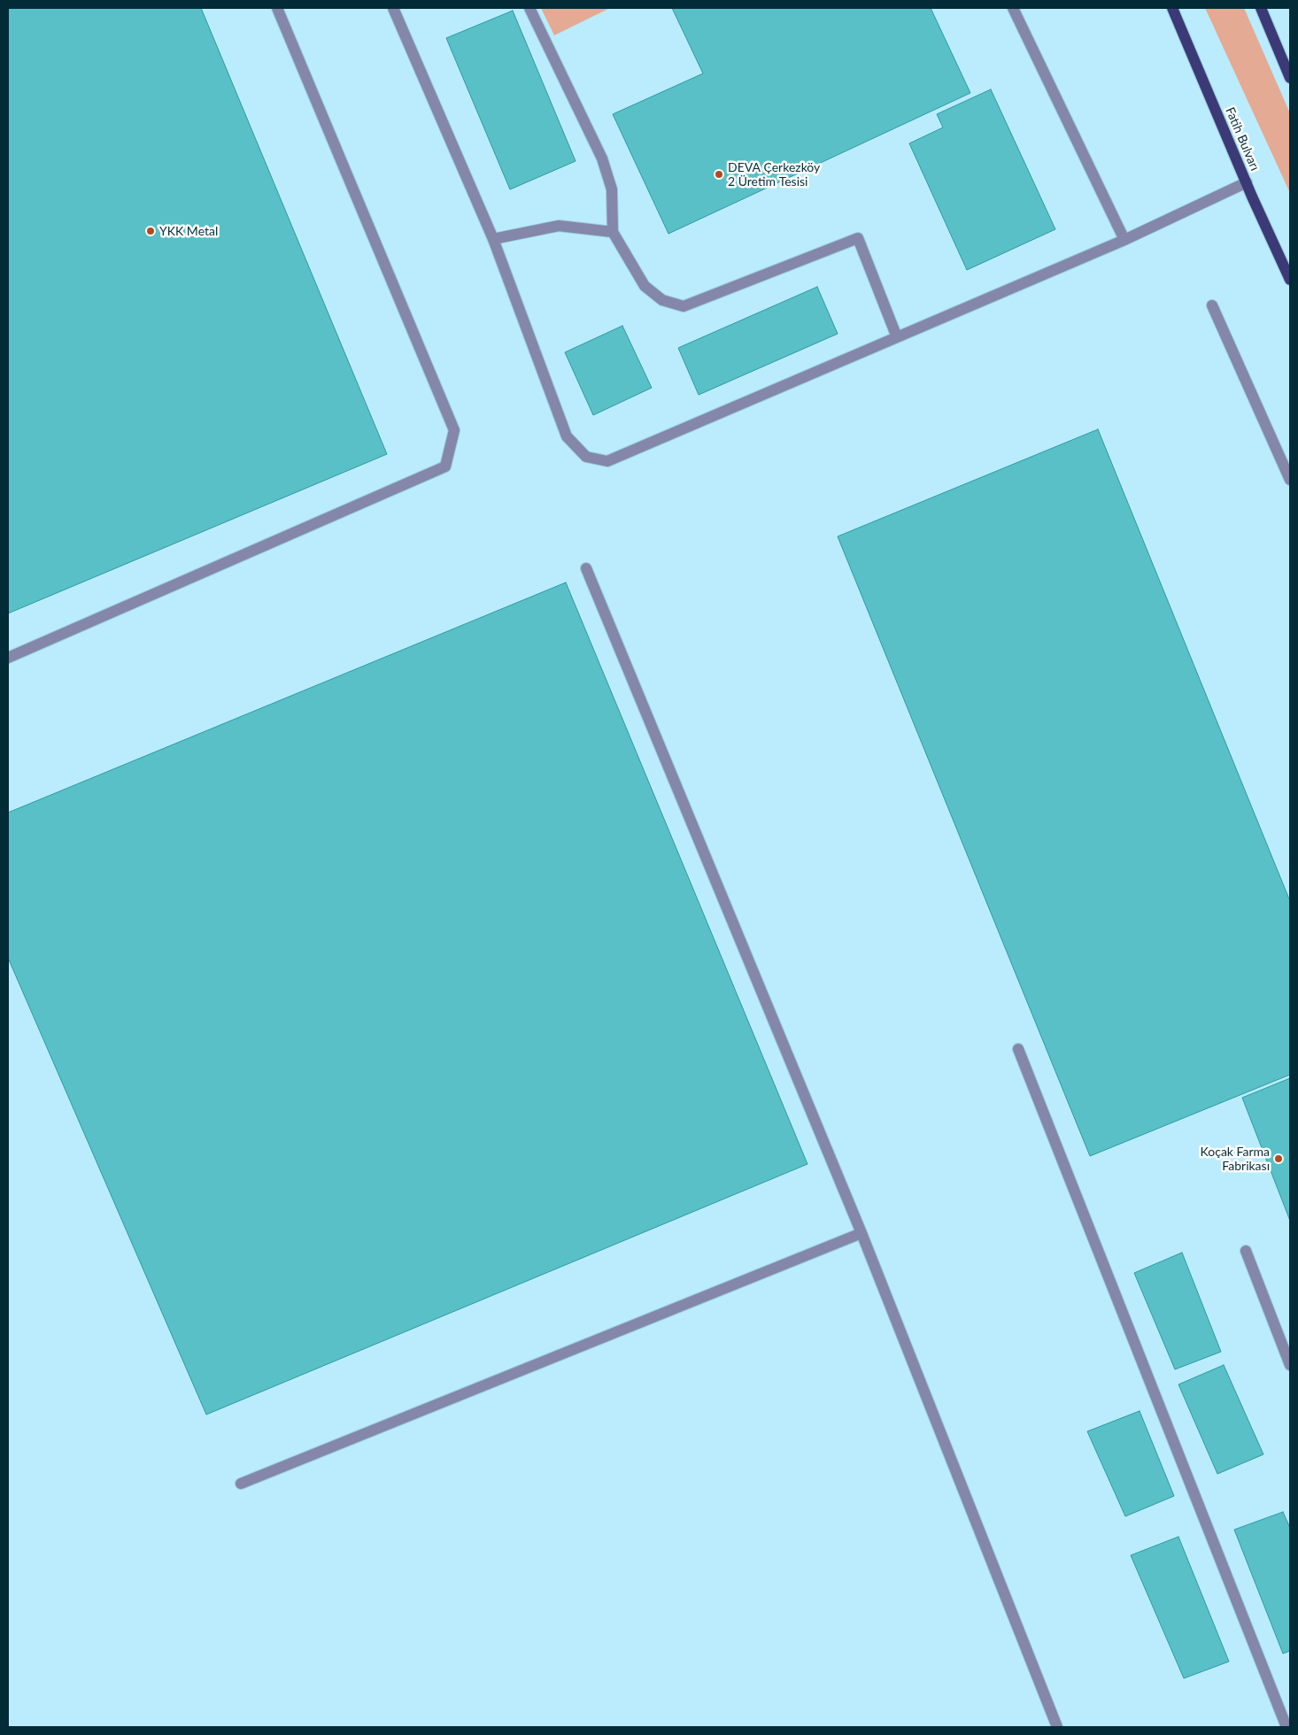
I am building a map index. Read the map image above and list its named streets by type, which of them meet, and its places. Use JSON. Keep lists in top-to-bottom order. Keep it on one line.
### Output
{"streets":{"main road":["Fatih Bulvarı"]},"places":["DEVA Çerkezköy 2 Üretim Tesisi","YKK Metal","Koçak Farma Fabrikası"]}
